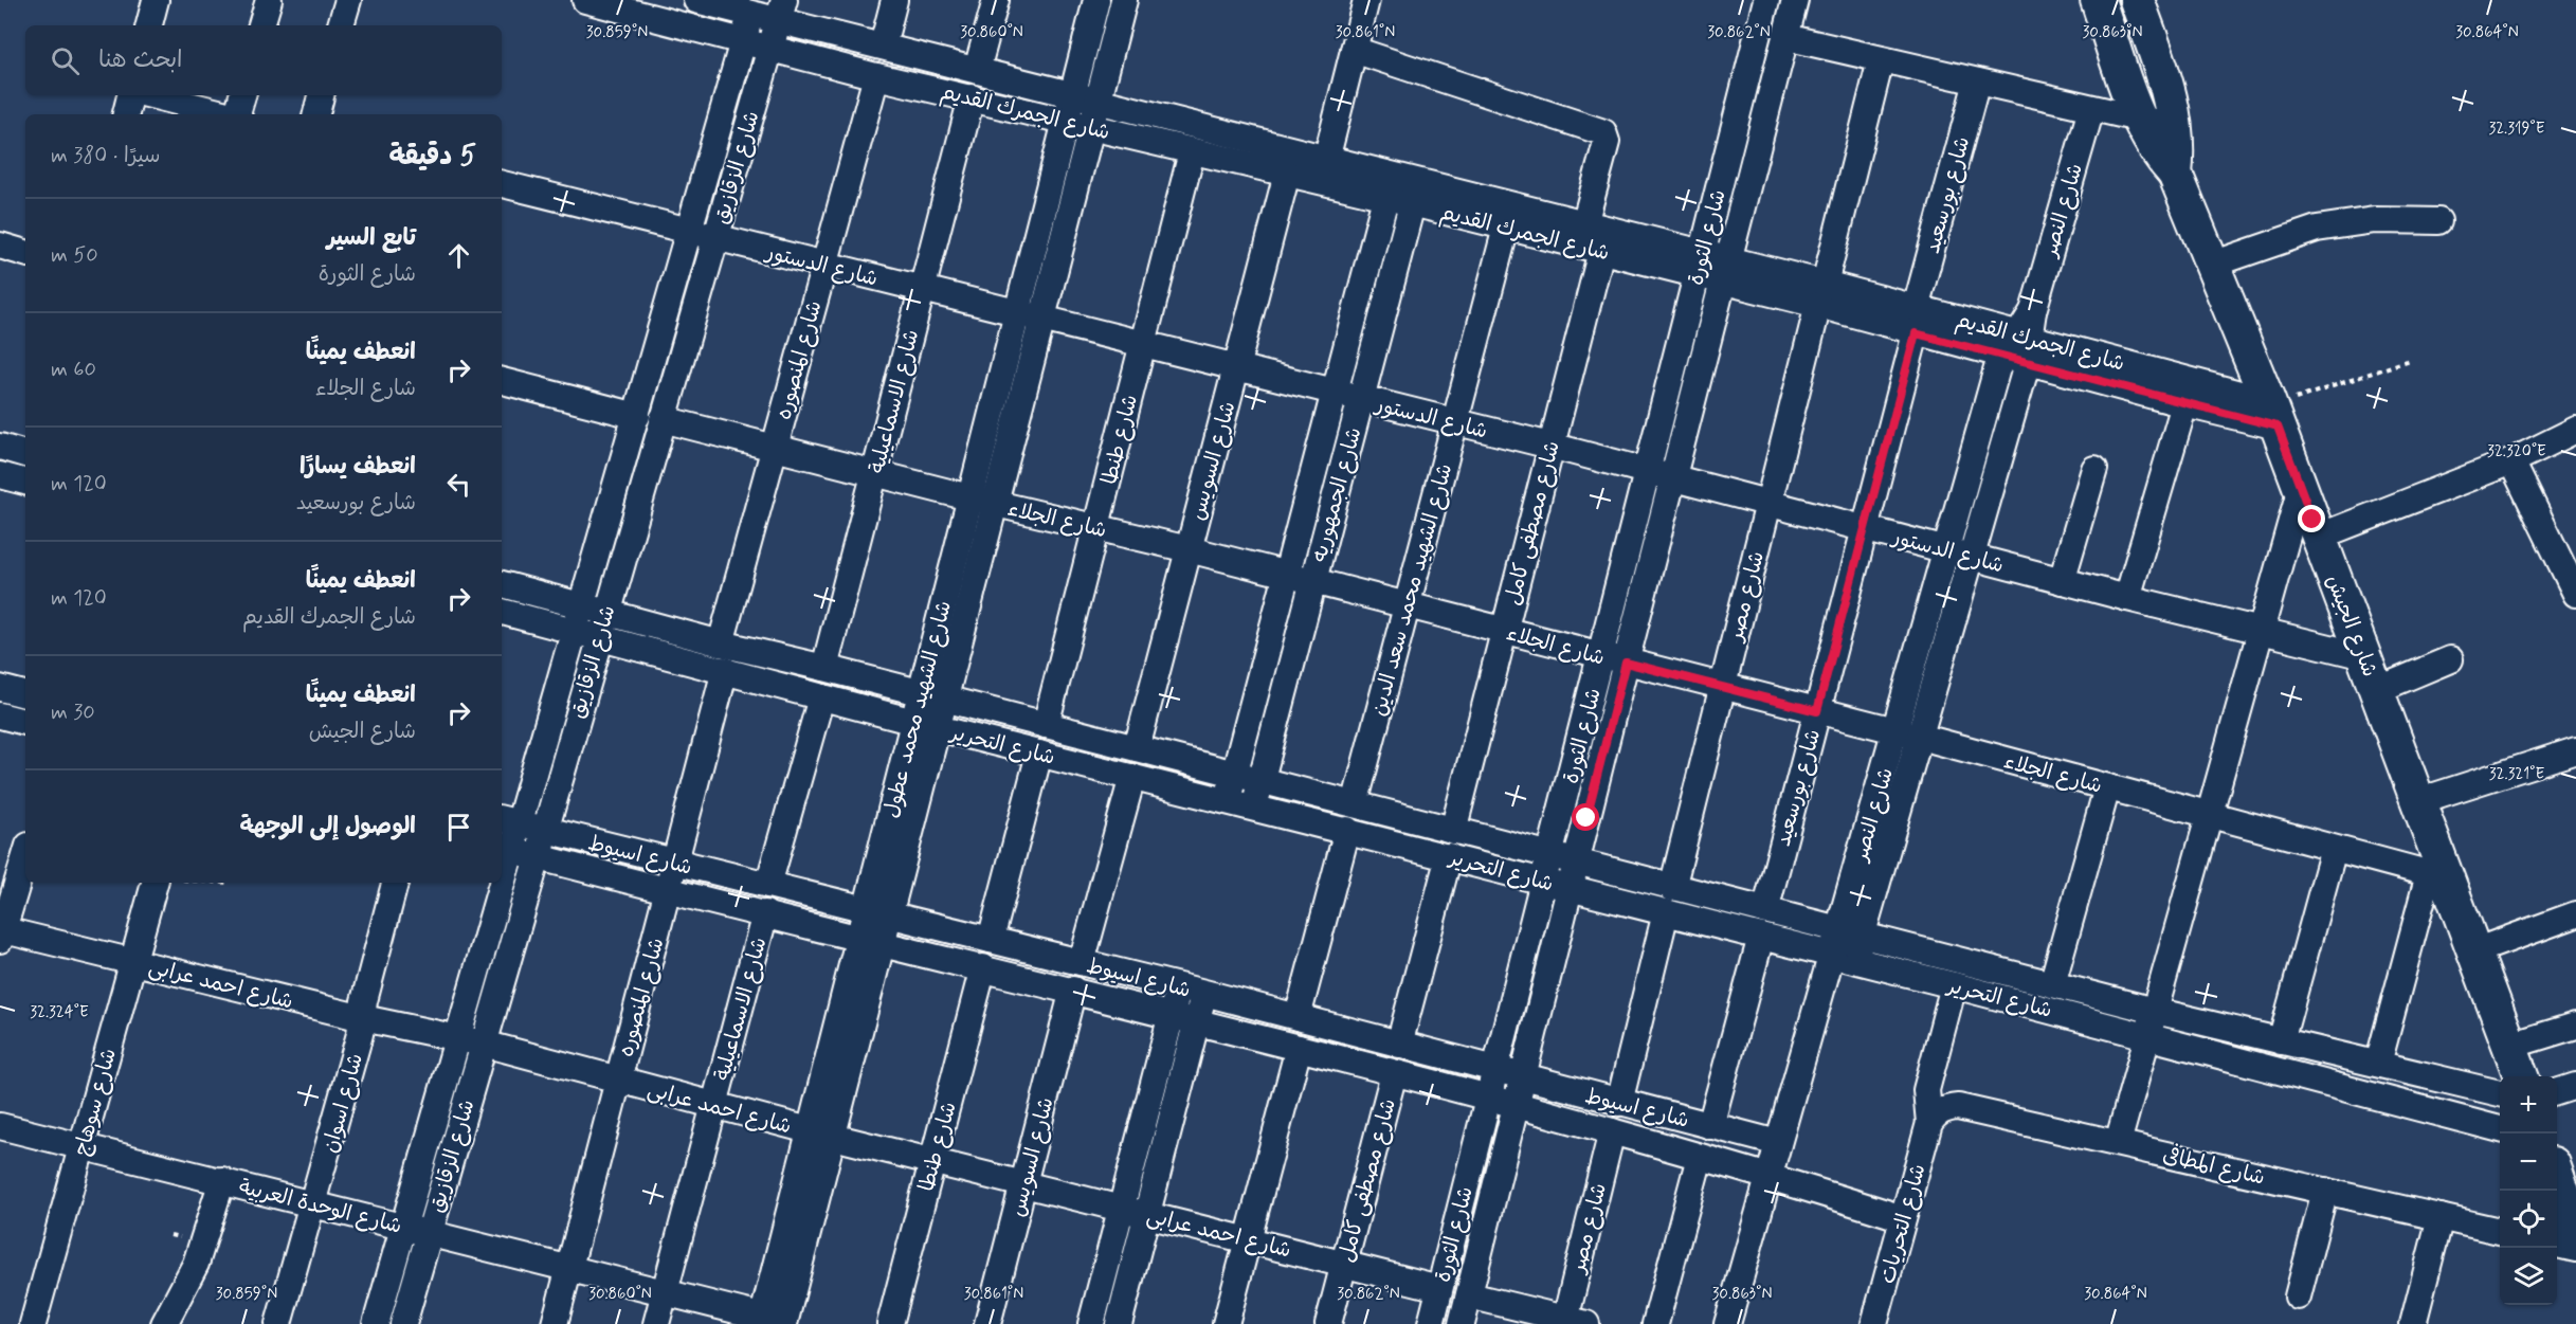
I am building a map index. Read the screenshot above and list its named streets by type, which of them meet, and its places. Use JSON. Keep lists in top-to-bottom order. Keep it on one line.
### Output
{"streets":{"main road":["شارع الجيش"],"street":["شارع الجمرك القديم","شارع الزقازيق","شارع بورسعيد","شارع النصر","شارع الثورة","شارع الدستور","شارع المنصوره","شارع الاسماعيلية","شارع طنطا","شارع السويس","شارع الجمهوريه","شارع الجلاء","شارع مصطفى كامل","شارع الشهيد محمد سعد الدين","شارع مصر","شارع الشهيد محمد عطول","شارع التحرير","شارع اسيوط","شارع احمد عرابى","شارع سوهاج","شارع اسوان","شارع المطافى","شارع الوحدة العربية","شارع التحريات"]},"crossings":[["شارع الجمرك القديم","شارع الزقازيق"],["شارع الجمرك القديم","شارع بورسعيد"],["شارع الجمرك القديم","شارع النصر"],["شارع الجمرك القديم","شارع الثورة"],["شارع الجمرك القديم","شارع المنصوره"],["شارع الجمرك القديم","شارع الاسماعيلية"],["شارع الجمرك القديم","شارع طنطا"],["شارع الجمرك القديم","شارع السويس"],["شارع الجمرك القديم","شارع الجمهوريه"],["شارع الجمرك القديم","شارع مصطفى كامل"],["شارع الجمرك القديم","شارع الشهيد محمد سعد الدين"],["شارع الجمرك القديم","شارع مصر"],["شارع الجمرك القديم","شارع الجيش"],["شارع الجمرك القديم","شارع الشهيد محمد عطول"],["شارع الزقازيق","شارع الدستور"],["شارع الزقازيق","شارع الجلاء"],["شارع الزقازيق","شارع التحرير"],["شارع الزقازيق","شارع اسيوط"],["شارع الزقازيق","شارع احمد عرابى"],["شارع الزقازيق","شارع الوحدة العربية"],["شارع بورسعيد","شارع الدستور"],["شارع بورسعيد","شارع الجلاء"],["شارع بورسعيد","شارع التحرير"],["شارع النصر","شارع الدستور"],["شارع النصر","شارع الجلاء"],["شارع النصر","شارع التحرير"],["شارع النصر","شارع اسيوط"],["شارع الثورة","شارع الدستور"],["شارع الثورة","شارع الجلاء"],["شارع الثورة","شارع التحرير"],["شارع الثورة","شارع اسيوط"],["شارع الثورة","شارع احمد عرابى"],["شارع الدستور","شارع المنصوره"],["شارع الدستور","شارع الاسماعيلية"],["شارع الدستور","شارع طنطا"],["شارع الدستور","شارع السويس"],["شارع الدستور","شارع الجمهوريه"],["شارع الدستور","شارع مصطفى كامل"],["شارع الدستور","شارع الشهيد محمد سعد الدين"],["شارع الدستور","شارع مصر"],["شارع الدستور","شارع الجيش"],["شارع الدستور","شارع الشهيد محمد عطول"],["شارع المنصوره","شارع الجلاء"],["شارع المنصوره","شارع التحرير"],["شارع المنصوره","شارع اسيوط"],["شارع المنصوره","شارع احمد عرابى"],["شارع المنصوره","شارع الوحدة العربية"],["شارع الاسماعيلية","شارع الجلاء"],["شارع الاسماعيلية","شارع التحرير"],["شارع الاسماعيلية","شارع اسيوط"],["شارع الاسماعيلية","شارع احمد عرابى"],["شارع الاسماعيلية","شارع الوحدة العربية"],["شارع طنطا","شارع الجلاء"],["شارع طنطا","شارع التحرير"],["شارع طنطا","شارع اسيوط"],["شارع طنطا","شارع احمد عرابى"],["شارع السويس","شارع الجلاء"],["شارع السويس","شارع التحرير"],["شارع السويس","شارع اسيوط"],["شارع السويس","شارع احمد عرابى"],["شارع الجمهوريه","شارع الجلاء"],["شارع الجمهوريه","شارع التحرير"],["شارع الجلاء","شارع مصطفى كامل"],["شارع الجلاء","شارع الشهيد محمد سعد الدين"],["شارع الجلاء","شارع مصر"],["شارع الجلاء","شارع الجيش"],["شارع الجلاء","شارع الشهيد محمد عطول"],["شارع مصطفى كامل","شارع التحرير"],["شارع مصطفى كامل","شارع اسيوط"],["شارع مصطفى كامل","شارع احمد عرابى"],["شارع الشهيد محمد سعد الدين","شارع التحرير"],["شارع مصر","شارع التحرير"],["شارع مصر","شارع اسيوط"],["شارع الشهيد محمد عطول","شارع التحرير"],["شارع الشهيد محمد عطول","شارع اسيوط"],["شارع الشهيد محمد عطول","شارع احمد عرابى"],["شارع الشهيد محمد عطول","شارع الوحدة العربية"],["شارع اسيوط","شارع التحريات"],["شارع احمد عرابى","شارع سوهاج"],["شارع احمد عرابى","شارع اسوان"],["شارع سوهاج","شارع الوحدة العربية"],["شارع اسوان","شارع الوحدة العربية"],["شارع المطافى","شارع التحريات"]],"page":{"search":"ابحث هنا","heading":["5 دقيقة","سيرًا · 380 m"],"list":[["تابع السير","شارع الثورة","50 m"],["انعطف يمينًا","شارع الجلاء","60 m"],["انعطف يسارًا","شارع بورسعيد","120 m"],["انعطف يمينًا","شارع الجمرك القديم","120 m"],["انعطف يمينًا","شارع الجيش","30 m"],"الوصول إلى الوجهة"],"map_buttons":["+","−"]},"coordinates":["30.859°N","30.860°N","30.861°N","30.862°N","30.863°N","30.864°N","32.319°E","32.320°E","32.321°E","32.324°E"]}
